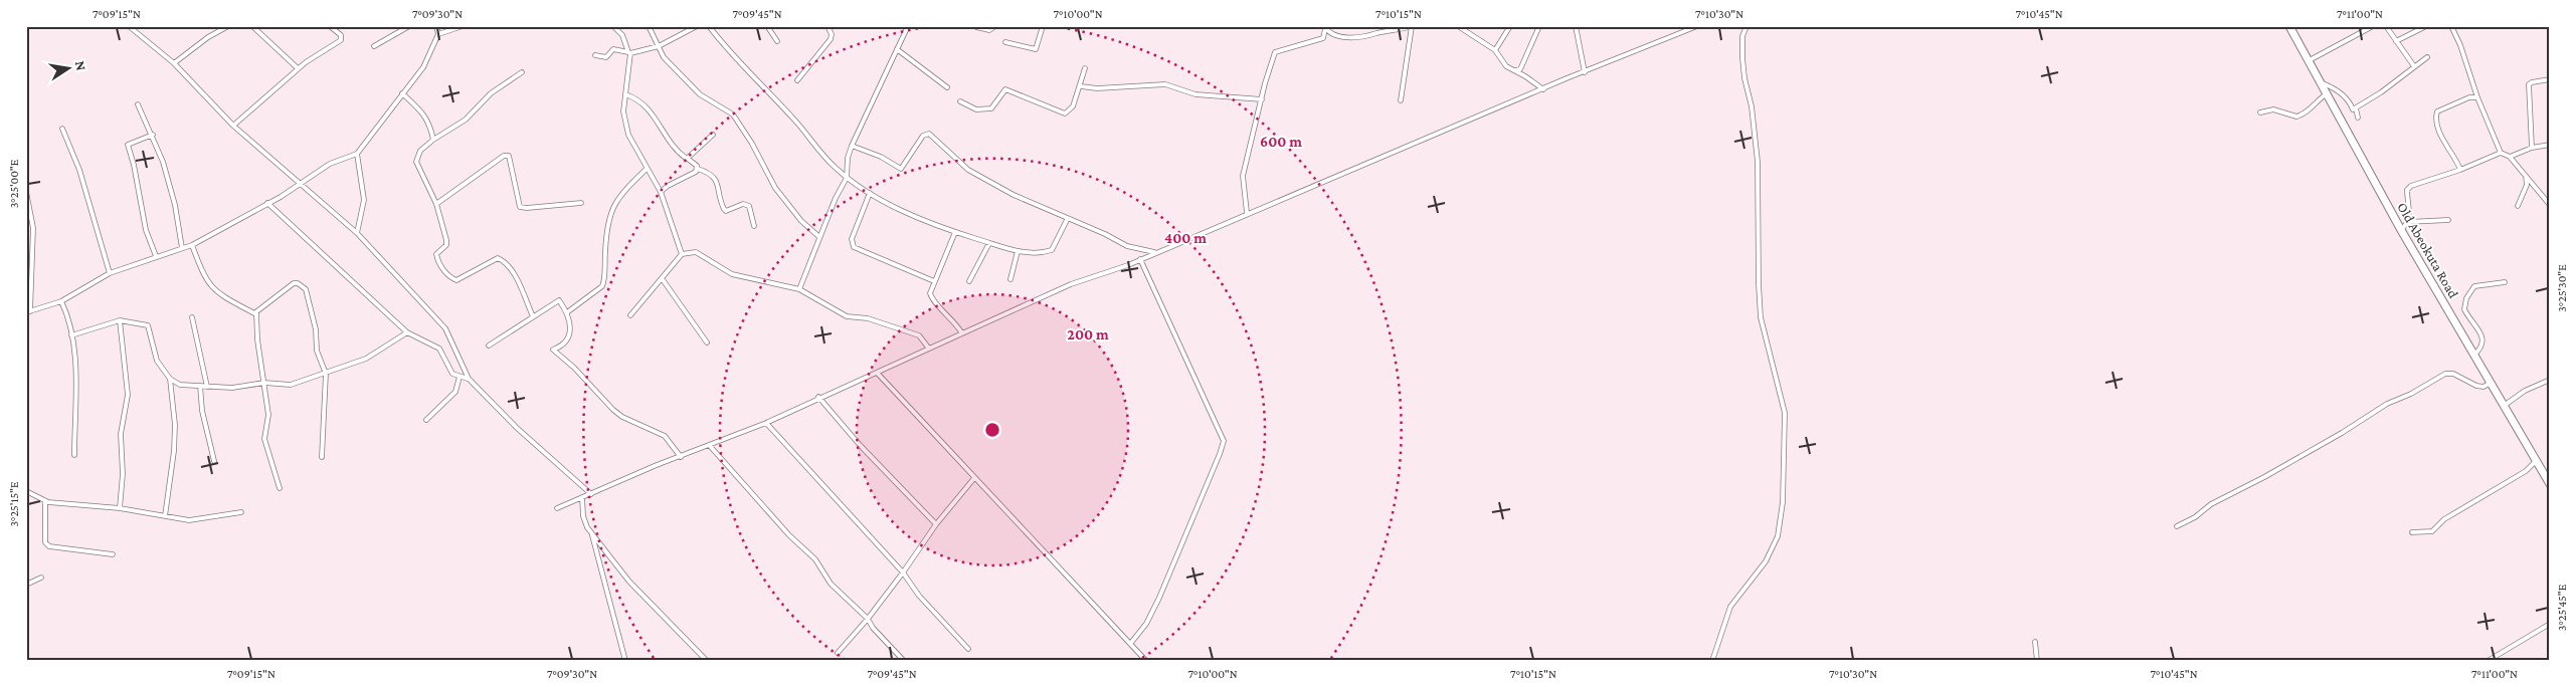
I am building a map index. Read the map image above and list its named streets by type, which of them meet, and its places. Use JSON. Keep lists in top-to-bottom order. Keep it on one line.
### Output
{"streets":{"highway":["Old Abeokuta Road"]},"north":"right","coordinates":["7°09'15\"N","7°09'30\"N","7°09'45\"N","7°10'00\"N","7°10'15\"N","7°10'30\"N","7°10'45\"N","7°11'00\"N","3°25'00\"E","3°25'30\"E","3°25'15\"E","3°25'45\"E"],"rings":["600 m","400 m","200 m"]}
